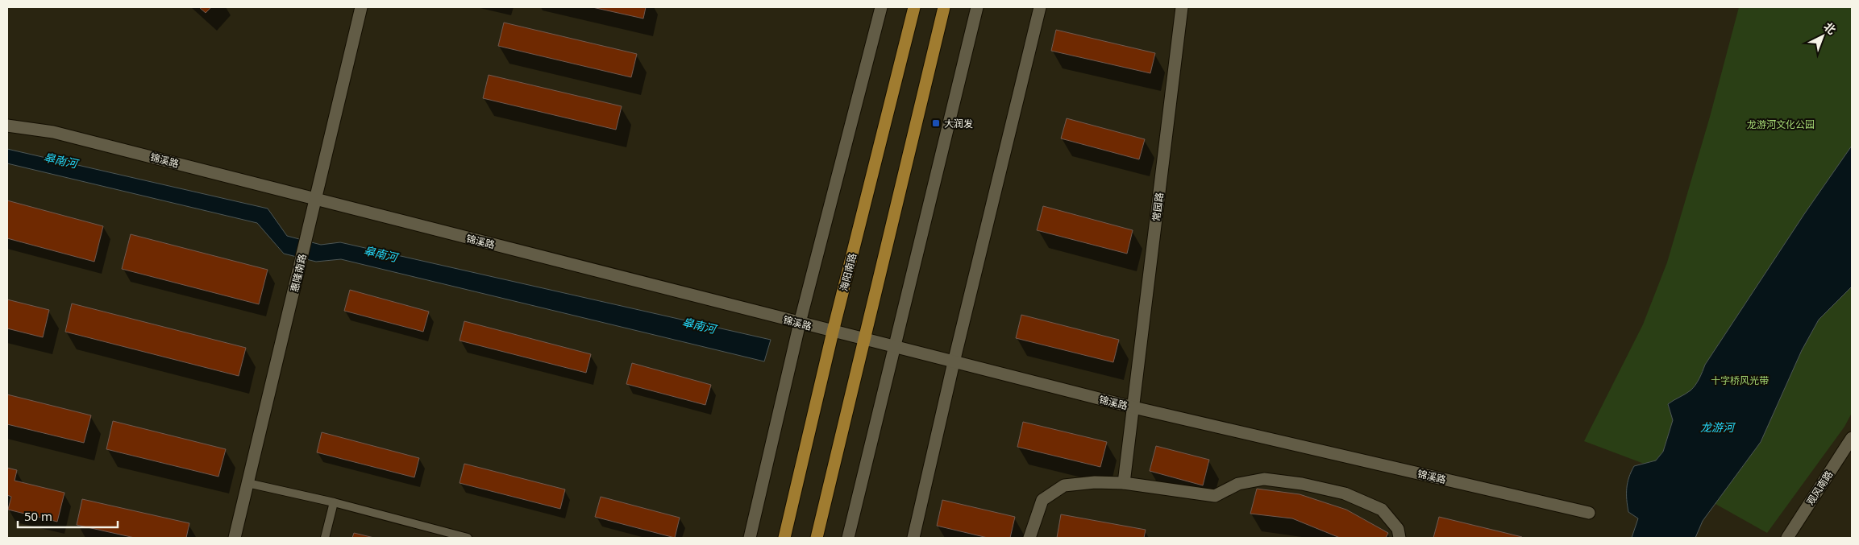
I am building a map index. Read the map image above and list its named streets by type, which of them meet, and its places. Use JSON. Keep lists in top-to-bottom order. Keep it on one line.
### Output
{"streets":{"main road":["海阳南路"],"street":["锦溪路","常园路","惠隆南路","观风南路"]},"crossings":[["锦溪路","常园路"],["锦溪路","海阳南路"],["锦溪路","惠隆南路"]],"water":["皋南河","龙游河"],"parks":["龙游河文化公园","十字桥风光带"],"places":{"transit":["大润发"]},"scale_bar":"50 m","north":"top right"}
